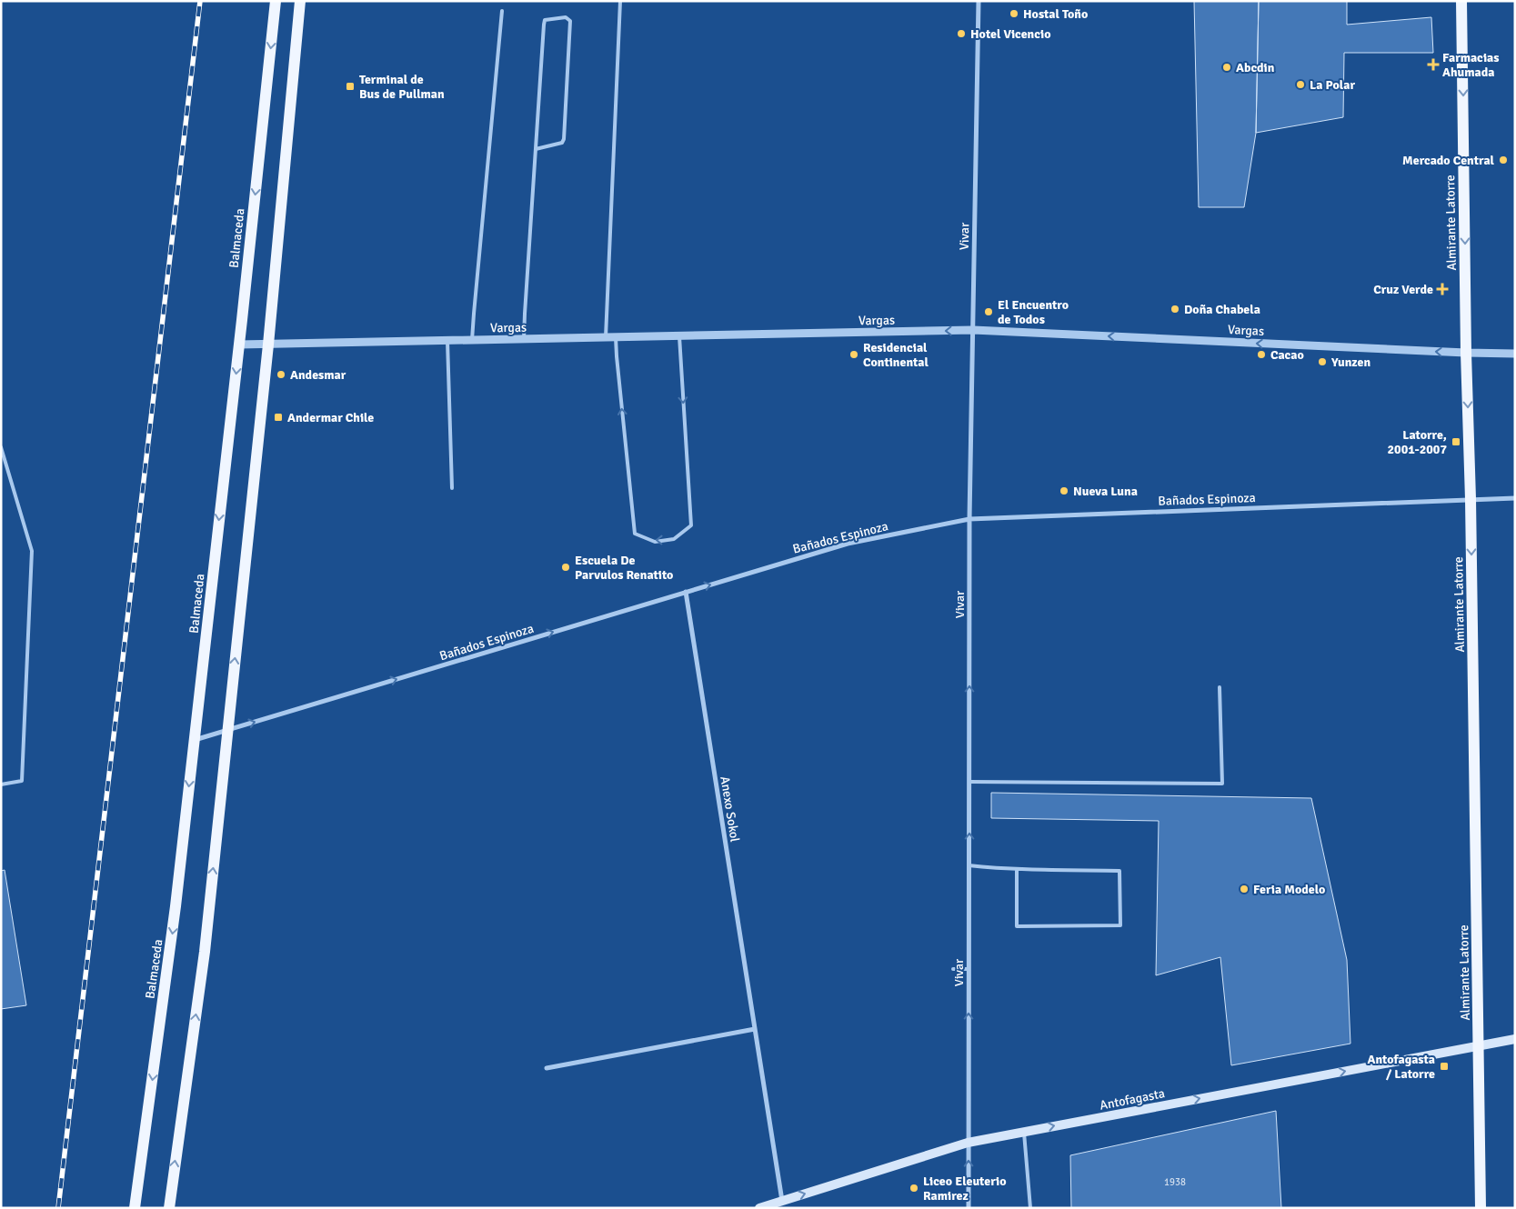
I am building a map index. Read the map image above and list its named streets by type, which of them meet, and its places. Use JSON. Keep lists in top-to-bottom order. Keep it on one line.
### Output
{"streets":{"main road":["Almirante Latorre","Balmaceda","Antofagasta"],"street":["Vivar","Vargas","Bañados Espinoza","Anexo Sokol"]},"crossings":[["Almirante Latorre","Vargas"],["Almirante Latorre","Bañados Espinoza"],["Almirante Latorre","Antofagasta"],["Vivar","Vargas"],["Vivar","Bañados Espinoza"],["Vivar","Antofagasta"],["Balmaceda","Vargas"],["Balmaceda","Bañados Espinoza"],["Bañados Espinoza","Anexo Sokol"],["Anexo Sokol","Antofagasta"]],"one_way":["Almirante Latorre","Vivar","Vargas","Bañados Espinoza","Antofagasta"],"places":{"other":["Hostal Toño","Hotel Vicencio","Abcdin","La Polar","Mercado Central","Doña Chabela","El Encuentro de Todos","Residencial Continental","Cacao","Yunzen","Andesmar","Nueva Luna","Escuela De Parvulos Renatito","Feria Modelo","Liceo Eleuterio Ramirez"],"health":["Farmacias Ahumada","Cruz Verde"],"transit":["Terminal de Bus de Pullman","Andermar Chile","Latorre, 2001-2007","Antofagasta / Latorre"]},"house_numbers":["1938"]}
